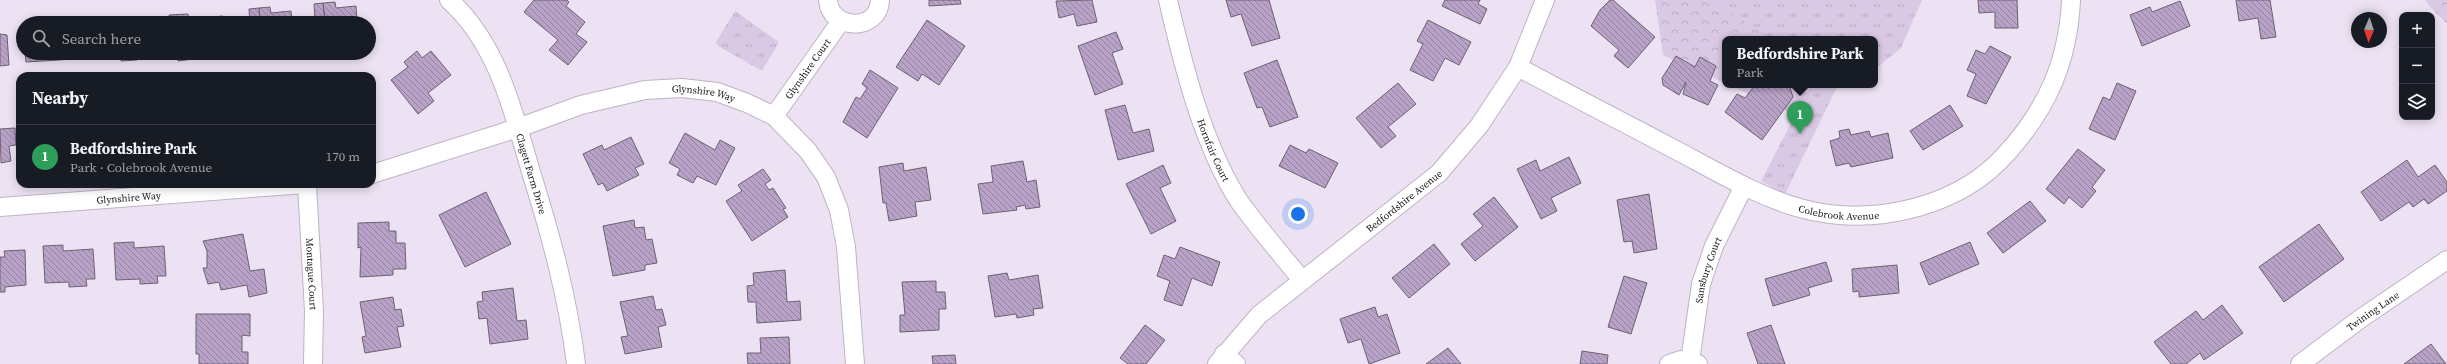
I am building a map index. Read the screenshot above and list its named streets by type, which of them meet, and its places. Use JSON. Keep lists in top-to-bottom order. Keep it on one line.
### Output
{"streets":{"street":["Glynshire Court","Glynshire Way","Hornfair Court","Clagett Farm Drive","Bedfordshire Avenue","Colebrook Avenue","Sansbury Court","Montague Court","Twining Lane"]},"crossings":[["Glynshire Court","Glynshire Way"],["Glynshire Way","Clagett Farm Drive"],["Hornfair Court","Bedfordshire Avenue"],["Bedfordshire Avenue","Colebrook Avenue"],["Colebrook Avenue","Sansbury Court"]],"north":"bottom","page":{"map_buttons":["+","−"],"search":"Search here","popup":["Bedfordshire Park","Park"],"heading":"Nearby","pins":"1","list":[{"mark":"1","name":"Bedfordshire Park","note":"Park · Colebrook Avenue","value":"170 m"}]}}
